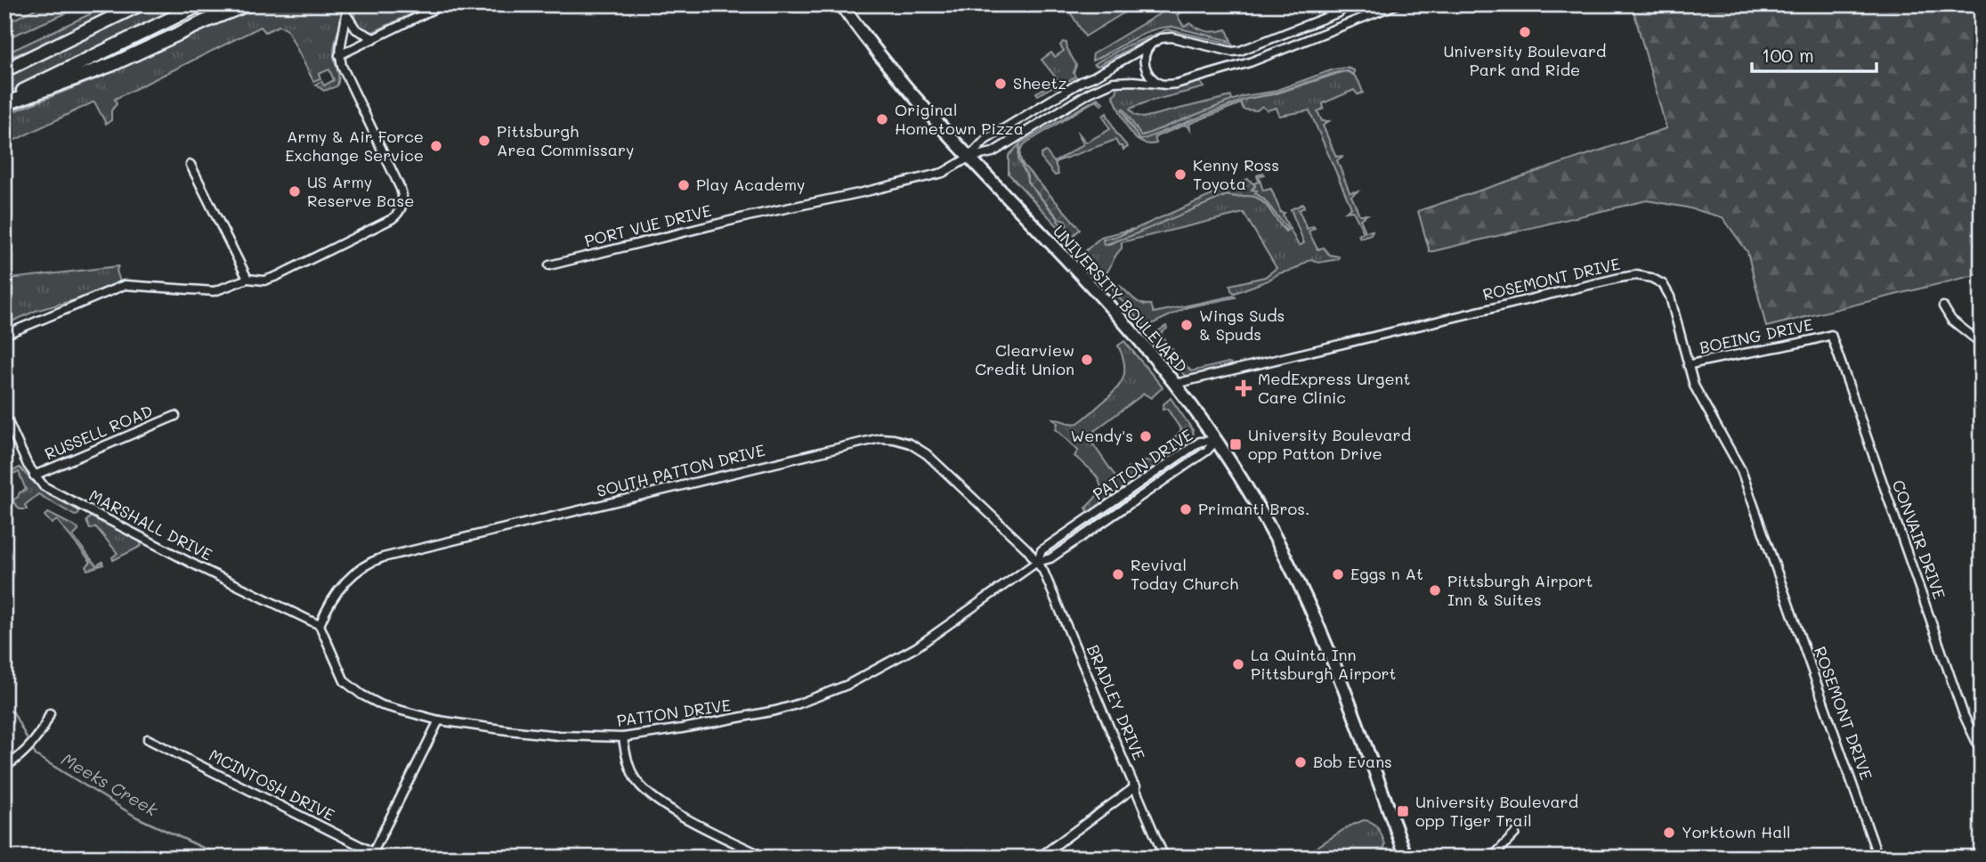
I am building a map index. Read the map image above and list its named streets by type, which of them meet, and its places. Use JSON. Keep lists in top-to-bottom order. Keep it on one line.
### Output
{"streets":{"main road":["UNIVERSITY BOULEVARD"],"street":["PORT VUE DRIVE","ROSEMONT DRIVE","BOEING DRIVE","RUSSELL ROAD","PATTON DRIVE","SOUTH PATTON DRIVE","MARSHALL DRIVE","CONVAIR DRIVE","BRADLEY DRIVE","MCINTOSH DRIVE"]},"crossings":[["PORT VUE DRIVE","UNIVERSITY BOULEVARD"],["ROSEMONT DRIVE","UNIVERSITY BOULEVARD"],["ROSEMONT DRIVE","BOEING DRIVE"],["UNIVERSITY BOULEVARD","PATTON DRIVE"],["BOEING DRIVE","CONVAIR DRIVE"],["RUSSELL ROAD","MARSHALL DRIVE"],["PATTON DRIVE","SOUTH PATTON DRIVE"],["PATTON DRIVE","MARSHALL DRIVE"],["PATTON DRIVE","BRADLEY DRIVE"],["SOUTH PATTON DRIVE","MARSHALL DRIVE"],["SOUTH PATTON DRIVE","BRADLEY DRIVE"]],"water":["Meeks Creek"],"places":{"other":["University Boulevard Park and Ride","Sheetz","Original Hometown Pizza","Pittsburgh Area Commissary","Army & Air Force Exchange Service","Kenny Ross Toyota","Play Academy","US Army Reserve Base","Wings Suds & Spuds","Clearview Credit Union","Wendy's","Primanti Bros.","Revival Today Church","Eggs n At","Pittsburgh Airport Inn & Suites","La Quinta Inn Pittsburgh Airport","Bob Evans","Yorktown Hall"],"health":["MedExpress Urgent Care Clinic"],"transit":["University Boulevard opp Patton Drive","University Boulevard opp Tiger Trail"]},"scale_bar":"100 m"}
